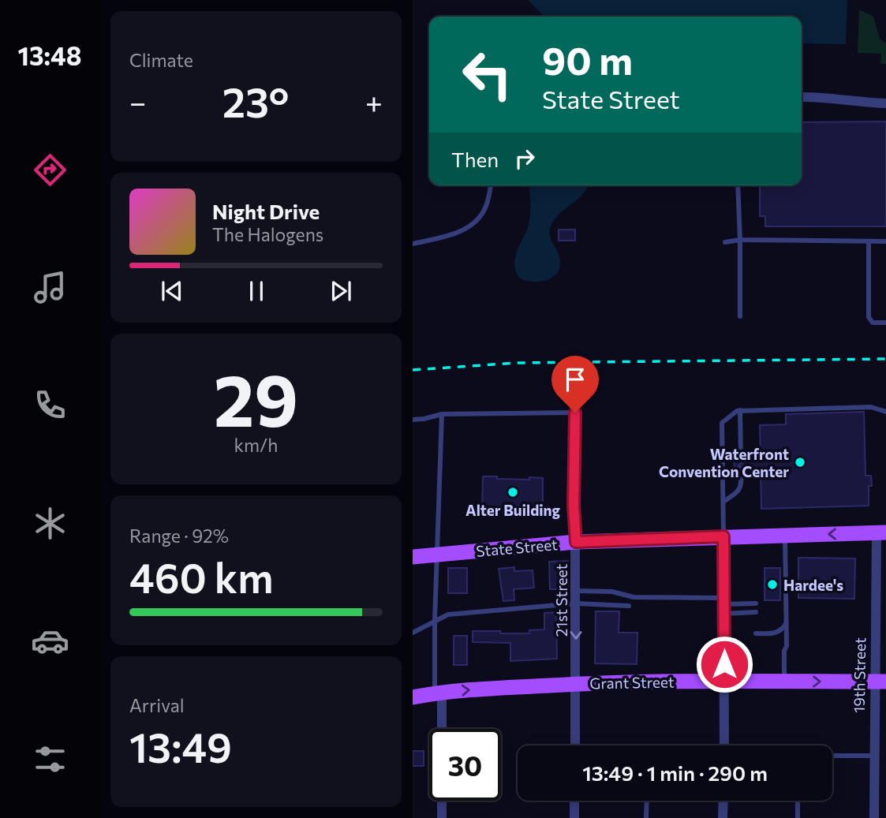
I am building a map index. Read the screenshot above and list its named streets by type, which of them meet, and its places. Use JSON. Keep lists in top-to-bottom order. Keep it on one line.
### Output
{"streets":{"main road":["State Street","Grant Street"],"street":["21st Street","19th Street"]},"crossings":[["State Street","21st Street"],["State Street","19th Street"],["21st Street","Grant Street"],["19th Street","Grant Street"]],"one_way":["Grant Street"],"places":["Waterfront Convention Center","Alter Building","Hardee's"],"page":{"tabs":"13:48","tile":["Climate",["29","km/h"],["Range · 92%","460 km"],["Arrival","13:49"]],"turn":["90 m","State Street"],"heat":["−","23°","+"],"then":"Then","song":["Night Drive","The Halogens"],"limit":"30","trip":"13:49 · 1 min · 290 m"}}
